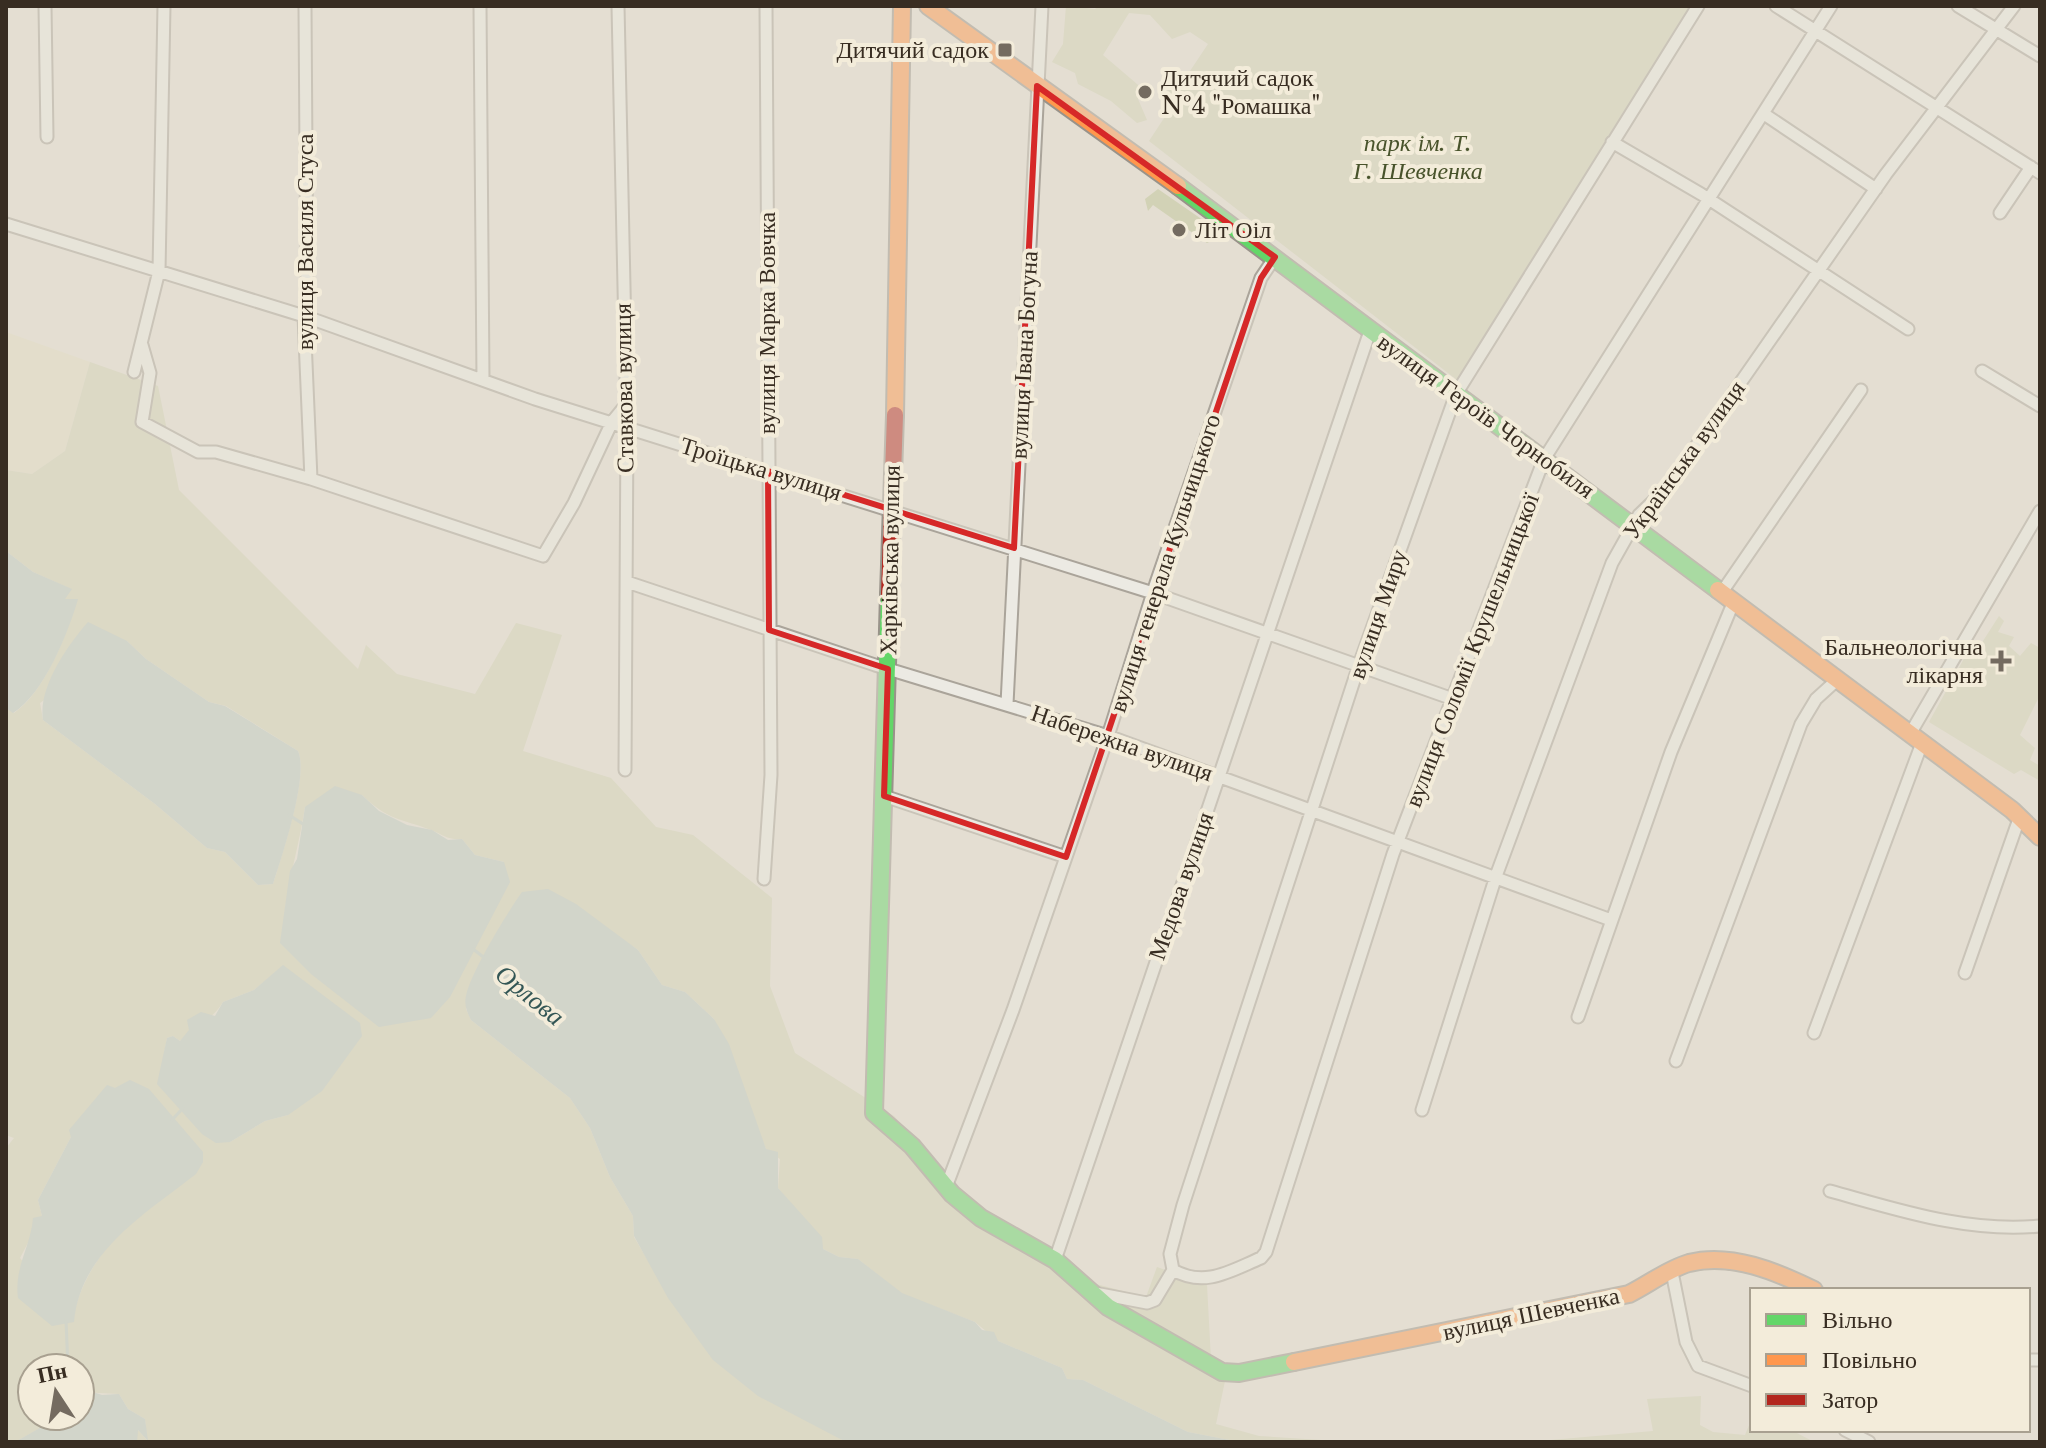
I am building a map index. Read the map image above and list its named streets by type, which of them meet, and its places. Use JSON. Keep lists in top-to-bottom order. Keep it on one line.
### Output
{"streets":{"street":["вулиця Василя Стуса","вулиця Марка Вовчка","вулиця Івана Богуна","Ставкова вулиця","вулиця Героїв Чорнобиля","Українська вулиця","Троїцька вулиця","Харківська вулиця","вулиця генерала Кульчицького","вулиця Миру","вулиця Соломії Крушельницької","Набережна вулиця","Медова вулиця","вулиця Шевченка"]},"crossings":[["вулиця Василя Стуса","Троїцька вулиця"],["вулиця Марка Вовчка","Троїцька вулиця"],["вулиця Марка Вовчка","Набережна вулиця"],["вулиця Івана Богуна","вулиця Героїв Чорнобиля"],["вулиця Івана Богуна","Троїцька вулиця"],["вулиця Івана Богуна","Набережна вулиця"],["Ставкова вулиця","Троїцька вулиця"],["Ставкова вулиця","Набережна вулиця"],["вулиця Героїв Чорнобиля","Українська вулиця"],["вулиця Героїв Чорнобиля","вулиця генерала Кульчицького"],["вулиця Героїв Чорнобиля","вулиця Миру"],["вулиця Героїв Чорнобиля","вулиця Соломії Крушельницької"],["вулиця Героїв Чорнобиля","Медова вулиця"],["Українська вулиця","Набережна вулиця"],["Троїцька вулиця","Харківська вулиця"],["Троїцька вулиця","вулиця генерала Кульчицького"],["Троїцька вулиця","вулиця Миру"],["Троїцька вулиця","вулиця Соломії Крушельницької"],["Троїцька вулиця","Медова вулиця"],["Харківська вулиця","вулиця генерала Кульчицького"],["Харківська вулиця","Набережна вулиця"],["вулиця генерала Кульчицького","Набережна вулиця"],["вулиця Миру","вулиця Соломії Крушельницької"],["вулиця Миру","Набережна вулиця"],["вулиця Соломії Крушельницької","Набережна вулиця"],["Набережна вулиця","Медова вулиця"]],"water":["Орлова"],"parks":["парк ім. Т. Г. Шевченка"],"places":{"transit":["Дитячий садок"],"other":["Дитячий садок №4 \"Ромашка\"","Літ Оіл"],"health":["Бальнеологічна лікарня"]},"legend":["Вільно","Повільно","Затор"],"north":"top"}
